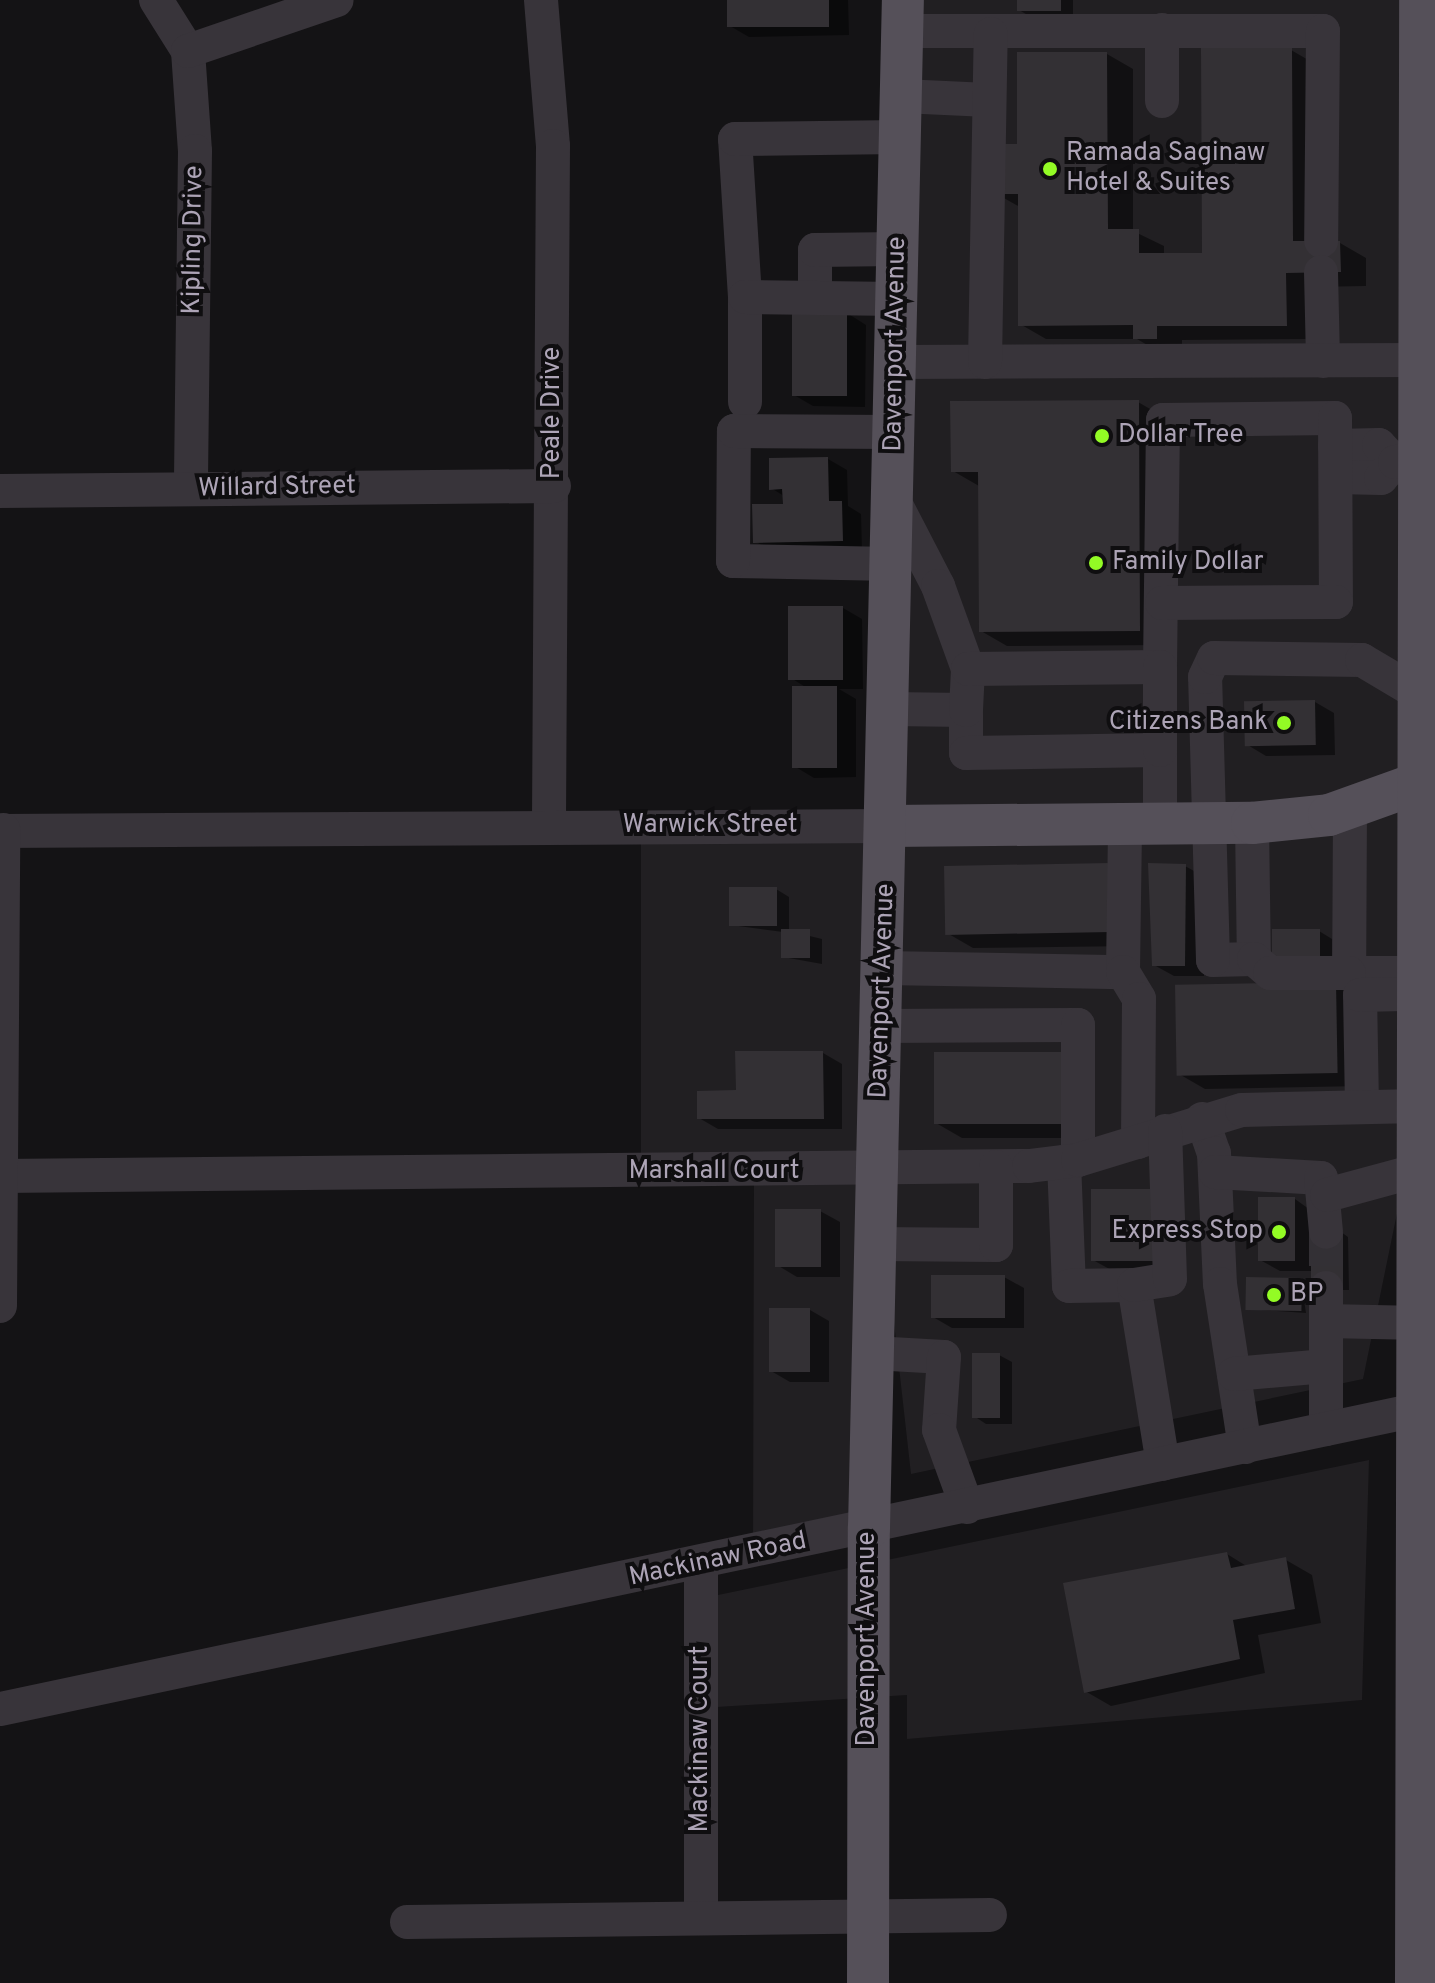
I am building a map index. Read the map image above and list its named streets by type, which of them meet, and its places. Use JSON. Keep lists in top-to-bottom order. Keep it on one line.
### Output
{"streets":{"main road":["Davenport Avenue","Warwick Street"],"street":["Kipling Drive","Peale Drive","Willard Street","Marshall Court","Mackinaw Road","Mackinaw Court"]},"crossings":[["Kipling Drive","Willard Street"],["Davenport Avenue","Warwick Street"],["Davenport Avenue","Marshall Court"],["Davenport Avenue","Mackinaw Road"],["Peale Drive","Willard Street"],["Peale Drive","Warwick Street"],["Mackinaw Road","Mackinaw Court"]],"places":["Ramada Saginaw Hotel & Suites","Dollar Tree","Family Dollar","Citizens Bank","Express Stop","BP"]}
